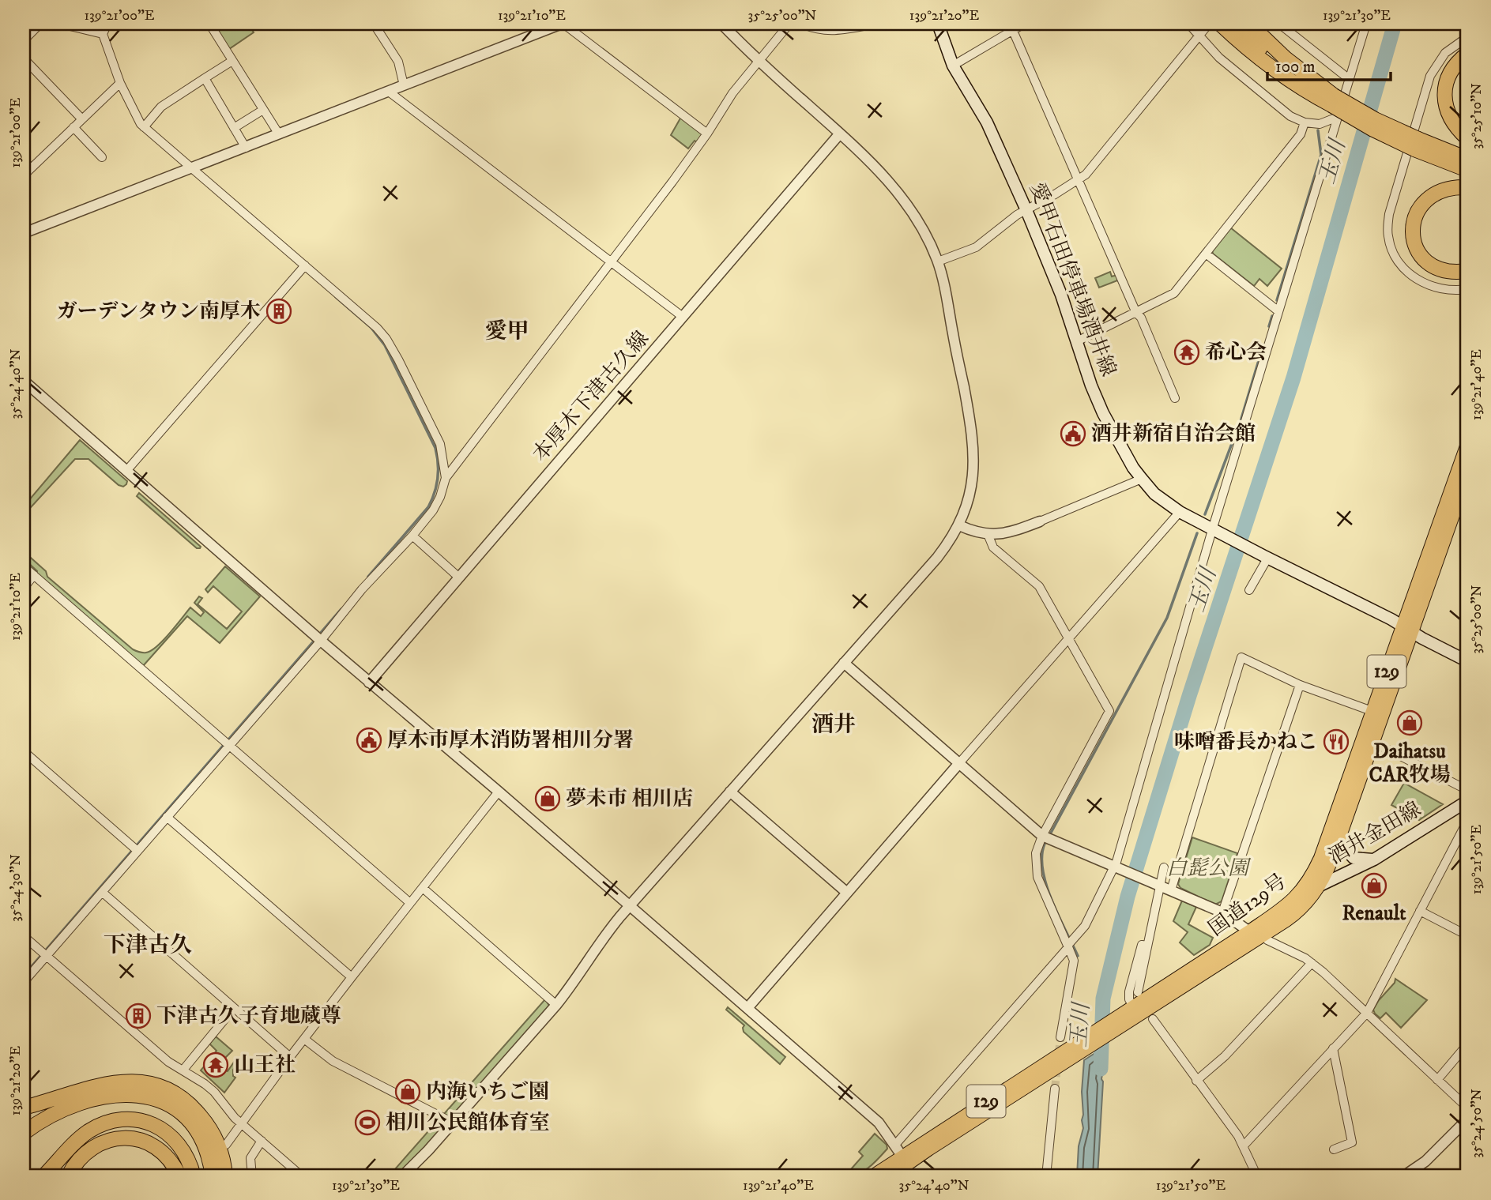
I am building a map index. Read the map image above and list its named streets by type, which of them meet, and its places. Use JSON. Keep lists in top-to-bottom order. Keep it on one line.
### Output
{"streets":{"highway":["129","国道129号"],"main road":["愛甲石田停車場酒井線","酒井金田線"],"street":["本厚木下津古久線"]},"crossings":[["愛甲石田停車場酒井線","国道129号"],["酒井金田線","国道129号"]],"districts":["愛甲","酒井","下津古久"],"water":["玉川"],"parks":["白髭公園"],"places":{"building":["ガーデンタウン南厚木","下津古久子育地蔵尊"],"temple":["希心会","山王社"],"public building":["酒井新宿自治会館","厚木市厚木消防署相川分署"],"shop":["Daihatsu CAR牧場","夢未市 相川店","Renault","内海いちご園"],"restaurant":["味噌番長かねこ"],"sports":["相川公民館体育室"]},"scale_bar":"100 m","coordinates":["139°21'00\"E","139°21'10\"E","35°25'00\"N","139°21'20\"E","139°21'30\"E","35°25'10\"N","35°24'40\"N","139°21'40\"E","139°21'50\"E","35°24'30\"N","35°24'50\"N"]}
